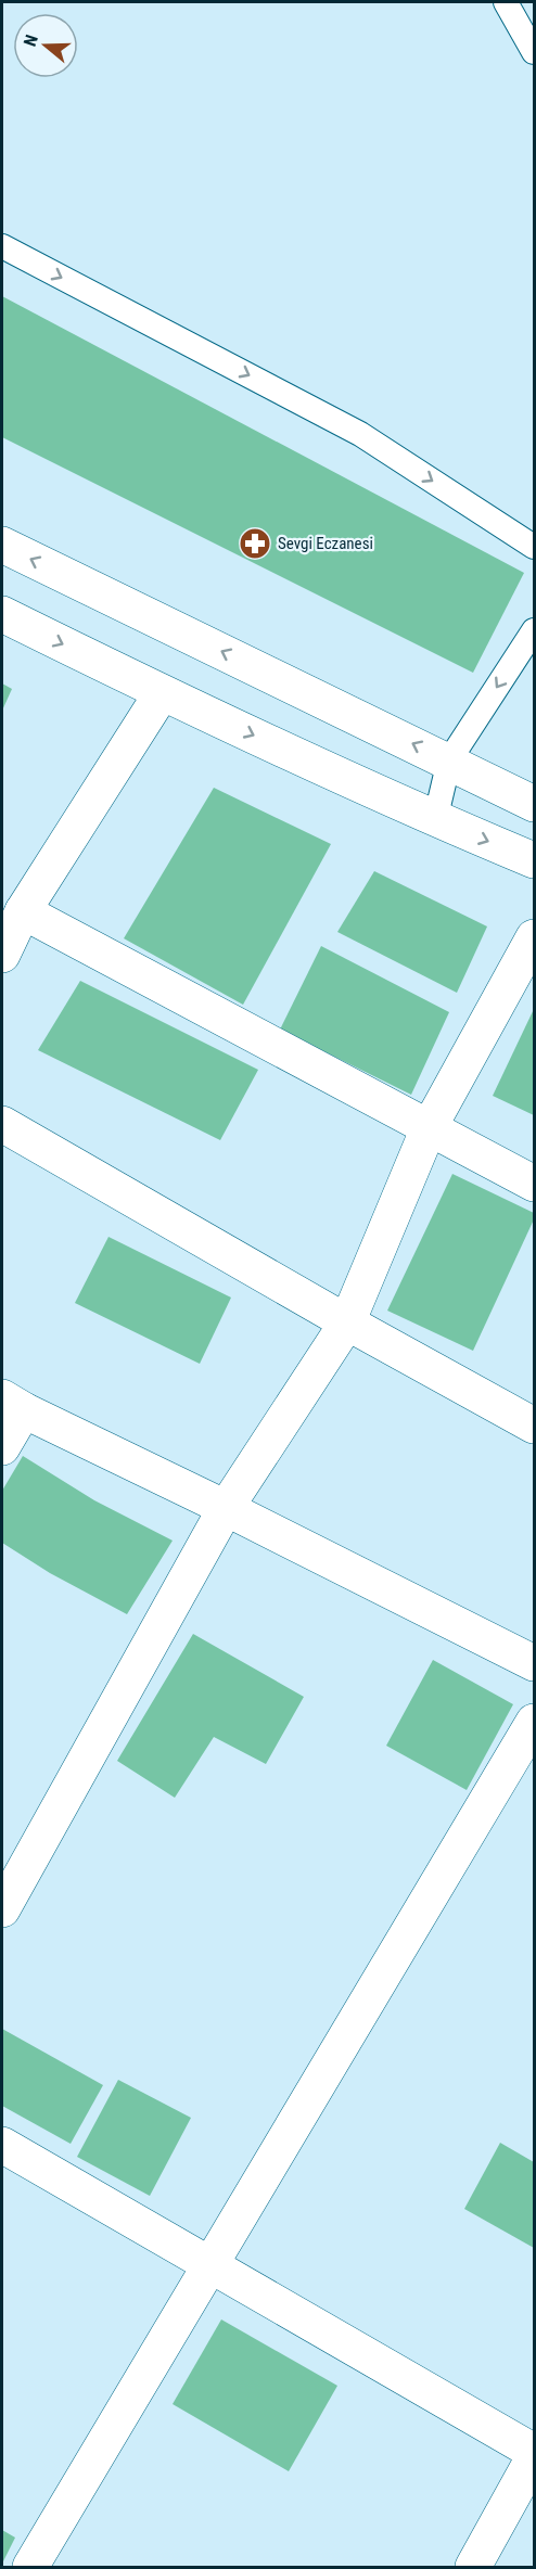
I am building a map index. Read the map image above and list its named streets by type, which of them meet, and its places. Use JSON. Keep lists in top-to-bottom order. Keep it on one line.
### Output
{"places":{"pharmacy":["Sevgi Eczanesi"]},"north":"left"}
